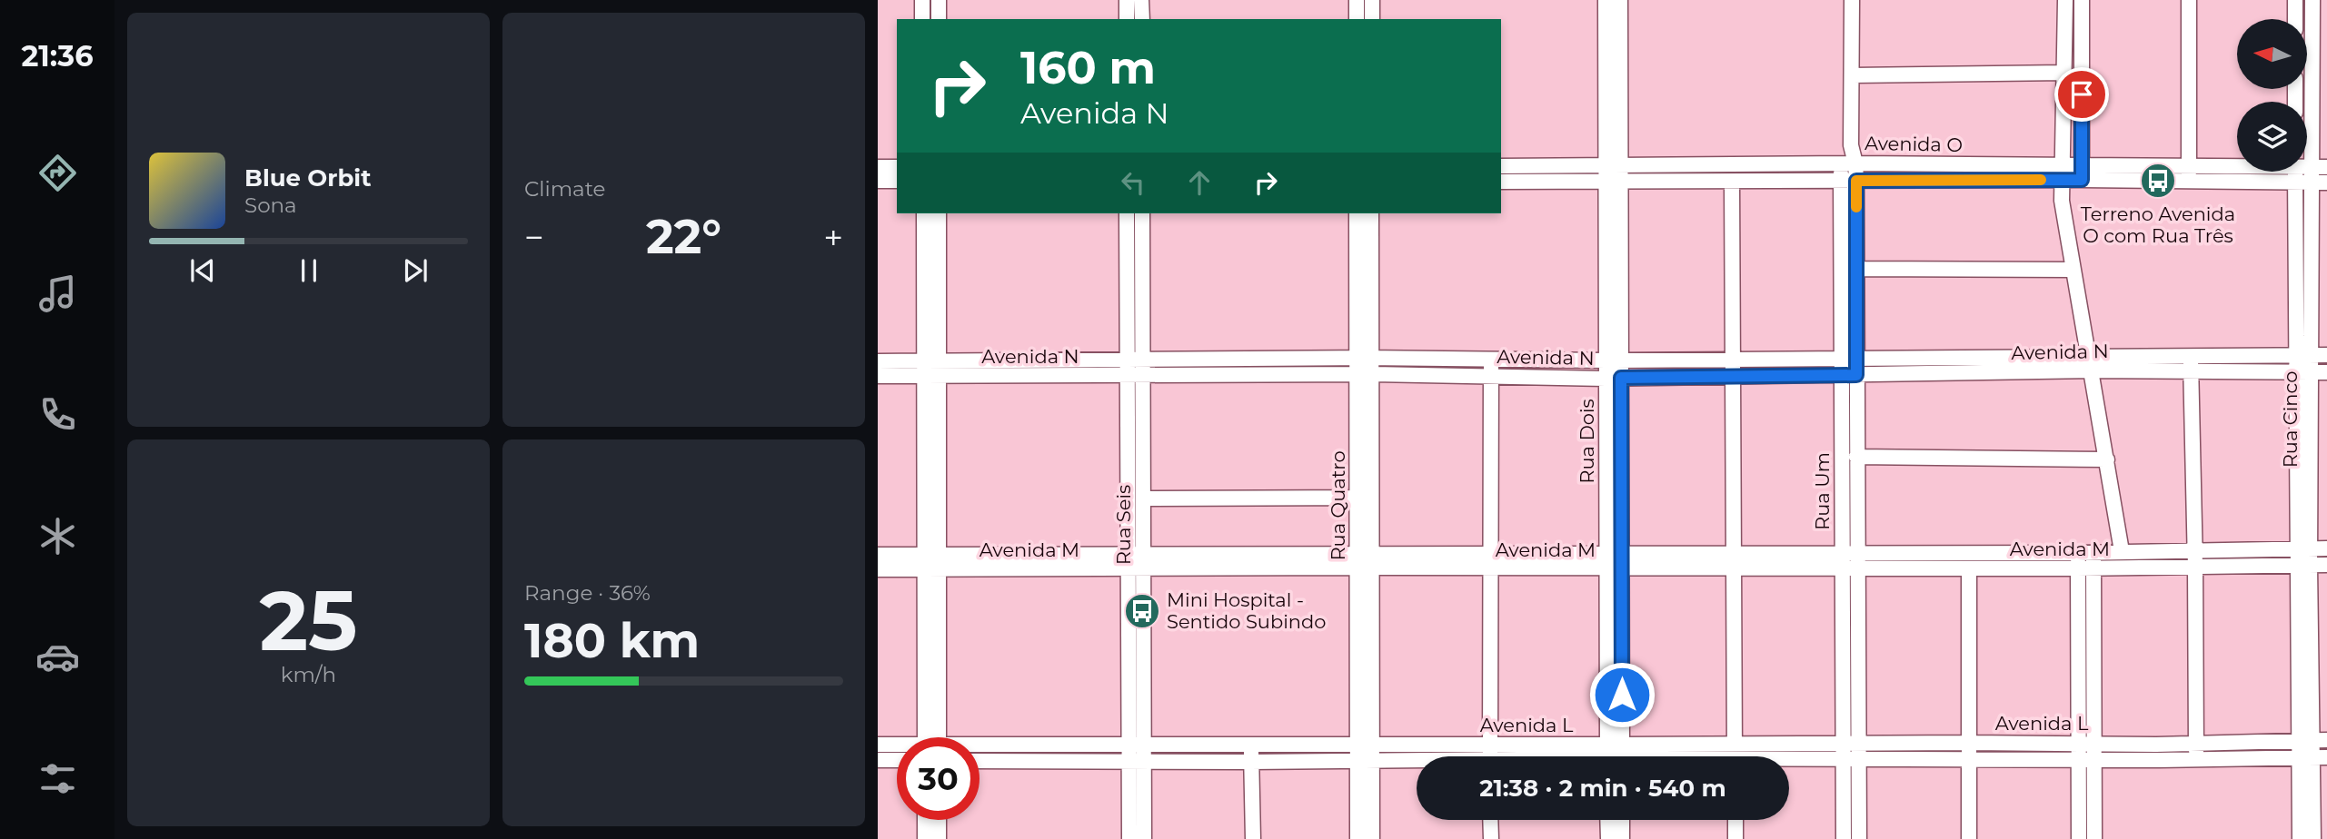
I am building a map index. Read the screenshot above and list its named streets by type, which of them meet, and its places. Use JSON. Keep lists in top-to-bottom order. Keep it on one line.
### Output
{"streets":{"street":["Avenida O","Avenida N","Rua Cinco","Rua Dois","Rua Um","Rua Quatro","Rua Seis","Avenida M","Avenida L"]},"crossings":[["Avenida O","Rua Cinco"],["Avenida O","Rua Dois"],["Avenida O","Rua Um"],["Avenida N","Rua Cinco"],["Avenida N","Rua Dois"],["Avenida N","Rua Um"],["Avenida N","Rua Quatro"],["Avenida N","Rua Seis"],["Rua Cinco","Avenida M"],["Rua Cinco","Avenida L"],["Rua Dois","Avenida M"],["Rua Um","Avenida M"],["Rua Um","Avenida L"],["Rua Quatro","Avenida M"],["Rua Quatro","Avenida L"],["Rua Seis","Avenida M"],["Rua Seis","Avenida L"]],"places":{"bus stop":["Terreno Avenida O com Rua Três","Mini Hospital - Sentido Subindo"]},"north":"left","page":{"tabs":"21:36","tile":["Climate",["25","km/h"],["Range · 36%","180 km"]],"turn":["160 m","Avenida N"],"song":["Blue Orbit","Sona"],"heat":["−","22°","+"],"limit":"30","trip":"21:38 · 2 min · 540 m"}}
